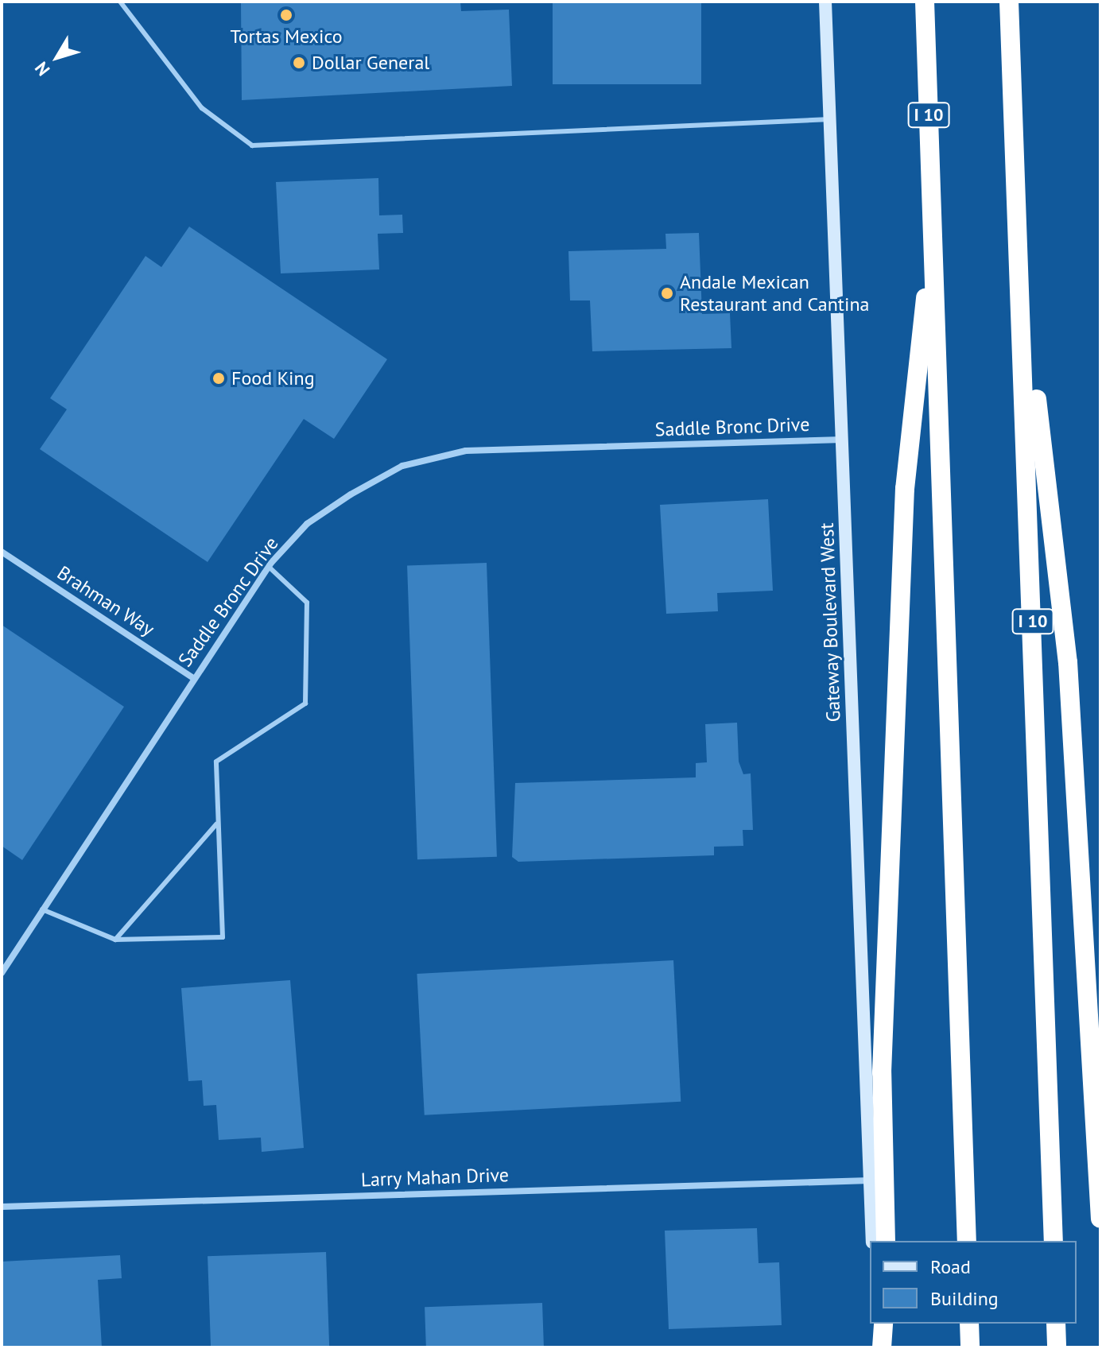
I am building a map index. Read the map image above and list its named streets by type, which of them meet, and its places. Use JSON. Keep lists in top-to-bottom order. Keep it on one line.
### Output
{"streets":{"highway":["I 10"],"main road":["Gateway Boulevard West"],"street":["Saddle Bronc Drive","Brahman Way","Larry Mahan Drive"]},"crossings":[["Saddle Bronc Drive","Brahman Way"],["Saddle Bronc Drive","Gateway Boulevard West"],["Gateway Boulevard West","Larry Mahan Drive"]],"places":["Tortas Mexico","Dollar General","Andale Mexican Restaurant and Cantina","Food King"],"legend":["Road","Building"],"north":"bottom left"}
